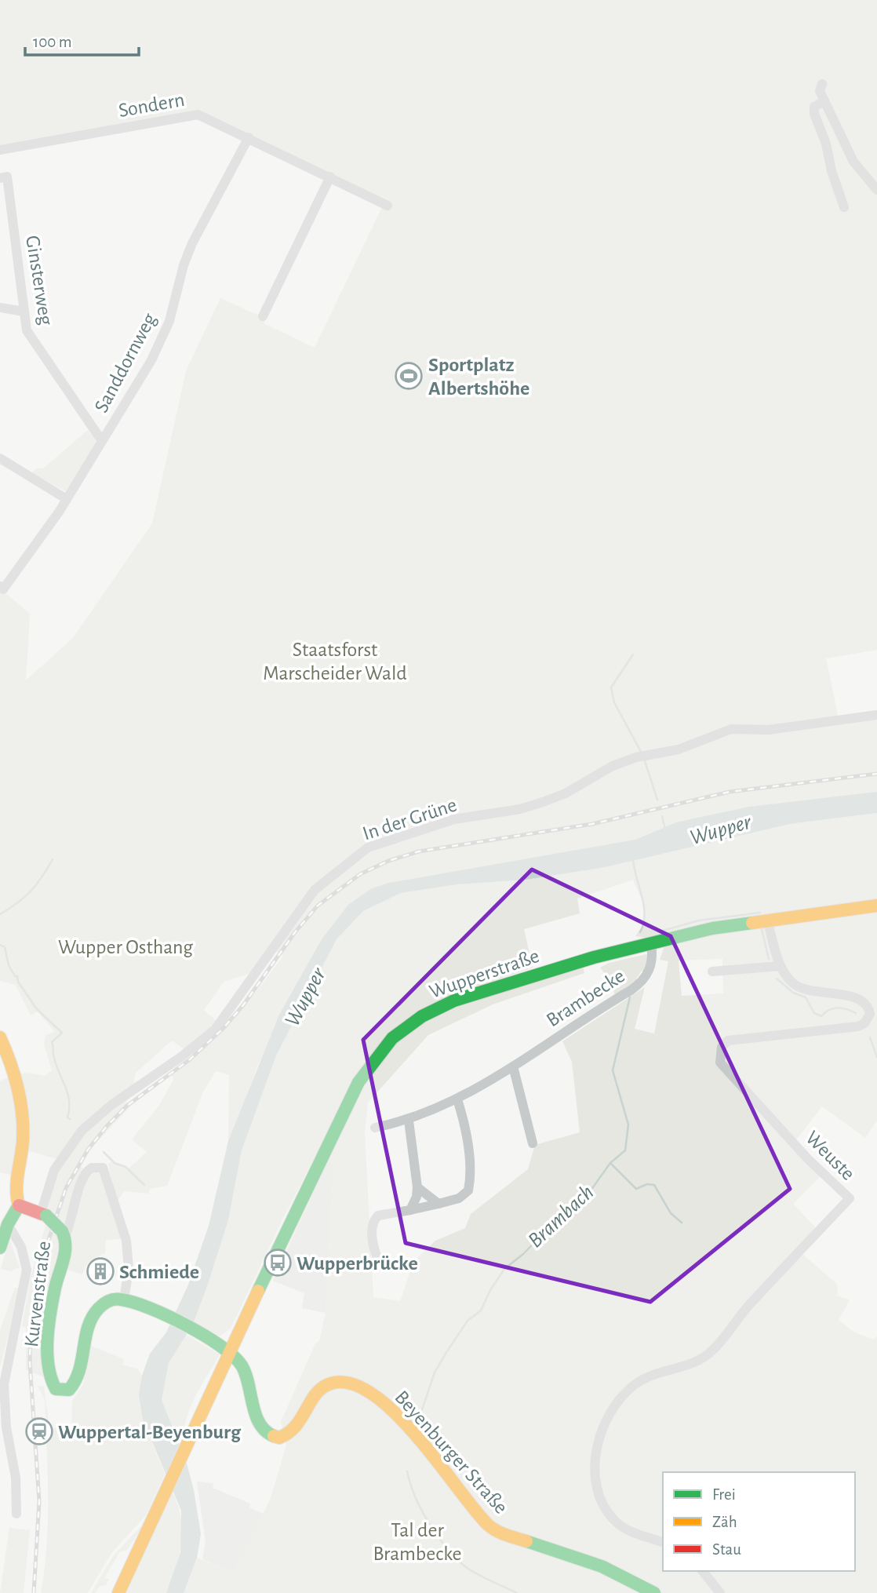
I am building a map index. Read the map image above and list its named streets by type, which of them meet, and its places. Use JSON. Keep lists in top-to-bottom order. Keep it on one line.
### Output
{"streets":{"main road":["Wupperstraße","Kurvenstraße","Beyenburger Straße"],"street":["Sondern","Ginsterweg","Sanddornweg","In der Grüne","Brambecke","Weuste"]},"crossings":[["Sondern","Sanddornweg"],["Ginsterweg","Sanddornweg"],["In der Grüne","Kurvenstraße"],["Wupperstraße","Brambecke"],["Wupperstraße","Weuste"],["Wupperstraße","Beyenburger Straße"]],"water":["Wupper","Brambach"],"parks":["Staatsforst Marscheider Wald","Wupper Osthang","Tal der Brambecke"],"places":{"sports":["Sportplatz Albertshöhe"],"bus stop":["Wupperbrücke"],"building":["Schmiede"],"station":["Wuppertal-Beyenburg"]},"legend":["Frei","Zäh","Stau"],"scale_bar":"100 m"}
